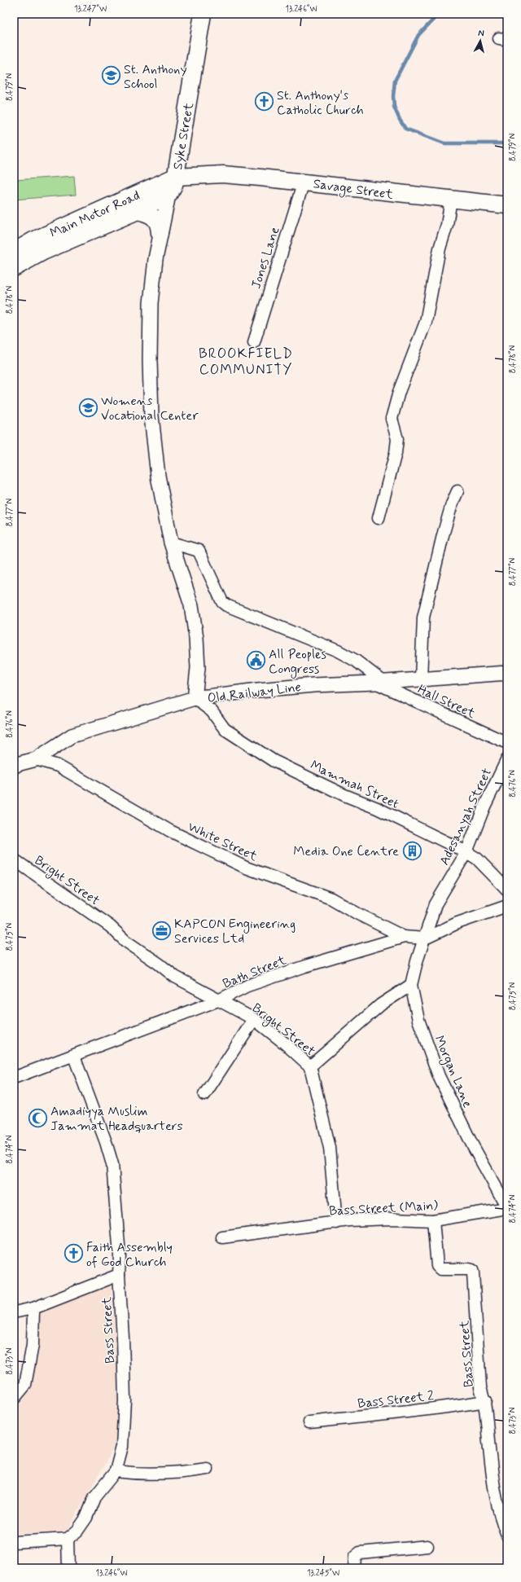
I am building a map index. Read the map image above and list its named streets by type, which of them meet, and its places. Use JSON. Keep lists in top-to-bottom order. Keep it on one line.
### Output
{"streets":{"main road":["Syke Street","Savage Street","Main Motor Road"],"street":["Jones Lane","Old Railway Line","Hall Street","Mammah Street","Adesanyah Street","White Street","Bright Street","Bath Street","Morgan Lane","Bass Street (Main)","Bass Street","Bass Street 2"]},"crossings":[["Syke Street","Savage Street"],["Syke Street","Main Motor Road"],["Savage Street","Jones Lane"],["Old Railway Line","Hall Street"],["Old Railway Line","Mammah Street"],["Old Railway Line","White Street"],["Mammah Street","Adesanyah Street"],["Adesanyah Street","Bath Street"],["Adesanyah Street","Morgan Lane"],["White Street","Bath Street"],["Bright Street","Bath Street"],["Bright Street","Bass Street (Main)"],["Bath Street","Morgan Lane"],["Bath Street","Bass Street"],["Morgan Lane","Bass Street (Main)"],["Bass Street (Main)","Bass Street"],["Bass Street","Bass Street 2"]],"districts":["BROOKFIELD COMMUNITY"],"places":{"school or university":["St. Anthony School","Womens Vocational Center"],"church":["St. Anthony's Catholic Church","Faith Assembly of God Church"],"public building":["All Peoples Congress"],"building":["Media One Centre"],"office":["KAPCON Engineering Services Ltd"],"mosque":["Amadiyya Muslim Jammat Headquarters"]},"north":"top","coordinates":["13.247°W","13.246°W","8.479°N","8.478°N","8.477°N","8.476°N","8.475°N","8.474°N","8.473°N","13.245°W"]}
